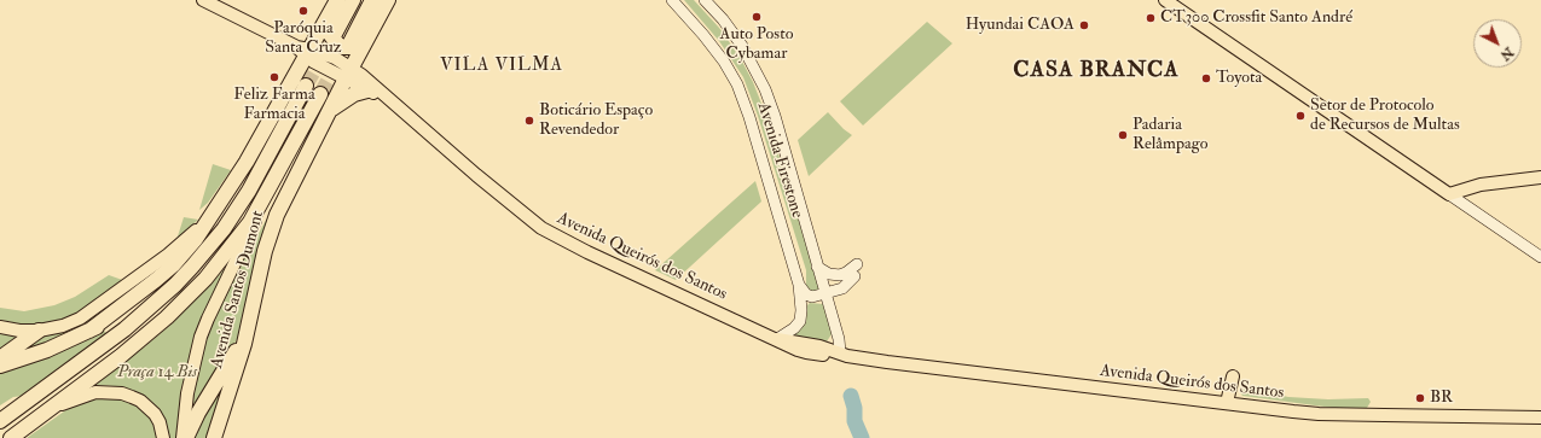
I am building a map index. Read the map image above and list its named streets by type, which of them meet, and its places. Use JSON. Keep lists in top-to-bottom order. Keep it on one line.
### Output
{"streets":{"highway":["Avenida Santos Dumont"],"main road":["Avenida Firestone","Avenida Queirós dos Santos"]},"crossings":[["Avenida Firestone","Avenida Queirós dos Santos"],["Avenida Queirós dos Santos","Avenida Santos Dumont"]],"districts":["VILA VILMA","CASA BRANCA"],"parks":["Praça 14 Bis"],"places":["Paróquia Santa Cruz","Auto Posto Cybamar","CT300 Crossfit Santo André","Hyundai CAOA","Feliz Farma Farmacia","Toyota","Setor de Protocolo de Recursos de Multas","Boticário Espaço Revendedor","Padaria Relâmpago","BR"],"north":"bottom right"}
